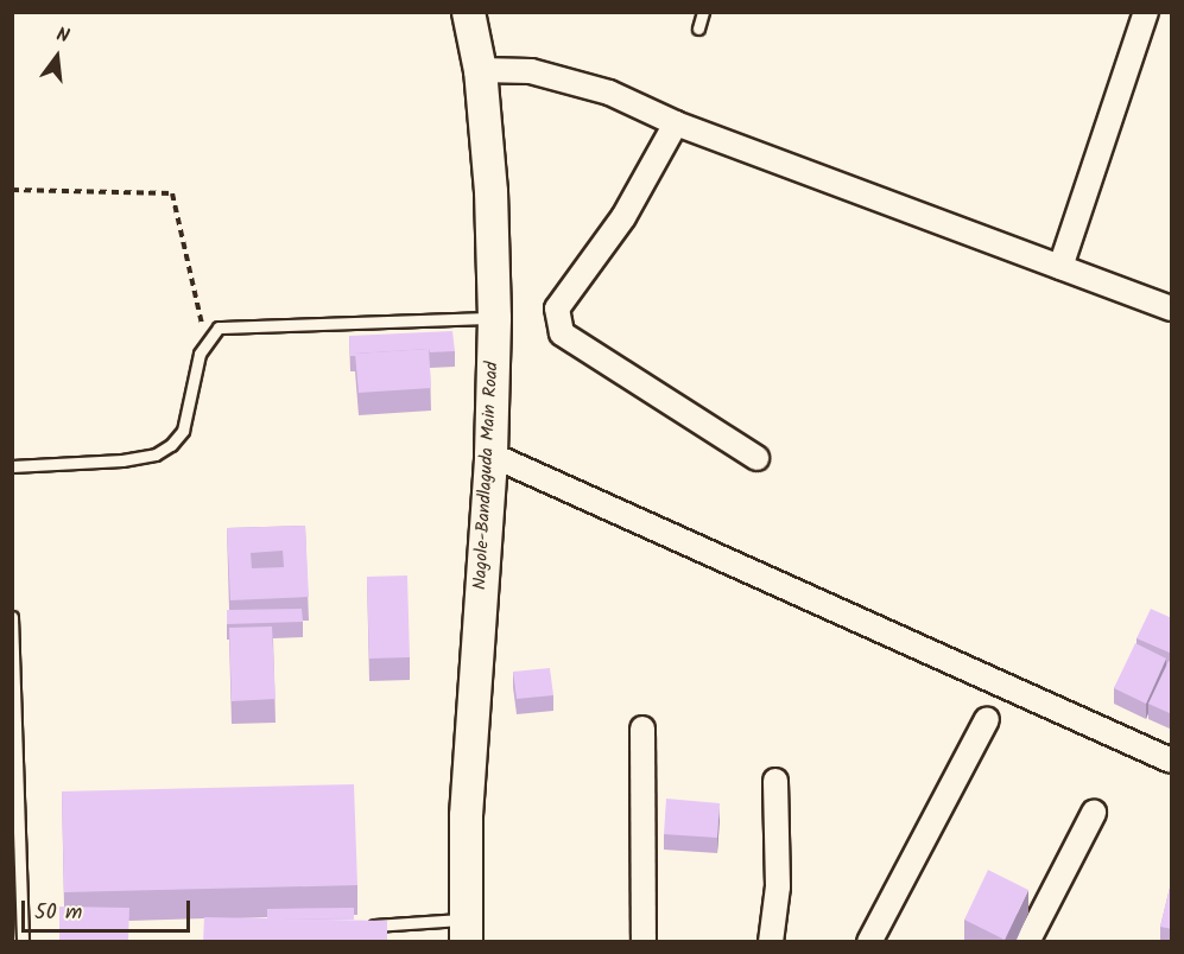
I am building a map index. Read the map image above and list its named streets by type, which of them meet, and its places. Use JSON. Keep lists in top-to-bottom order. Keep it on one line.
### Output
{"streets":{"street":["Nagole-Bandlaguda Main Road"]},"scale_bar":"50 m","north":"top"}
